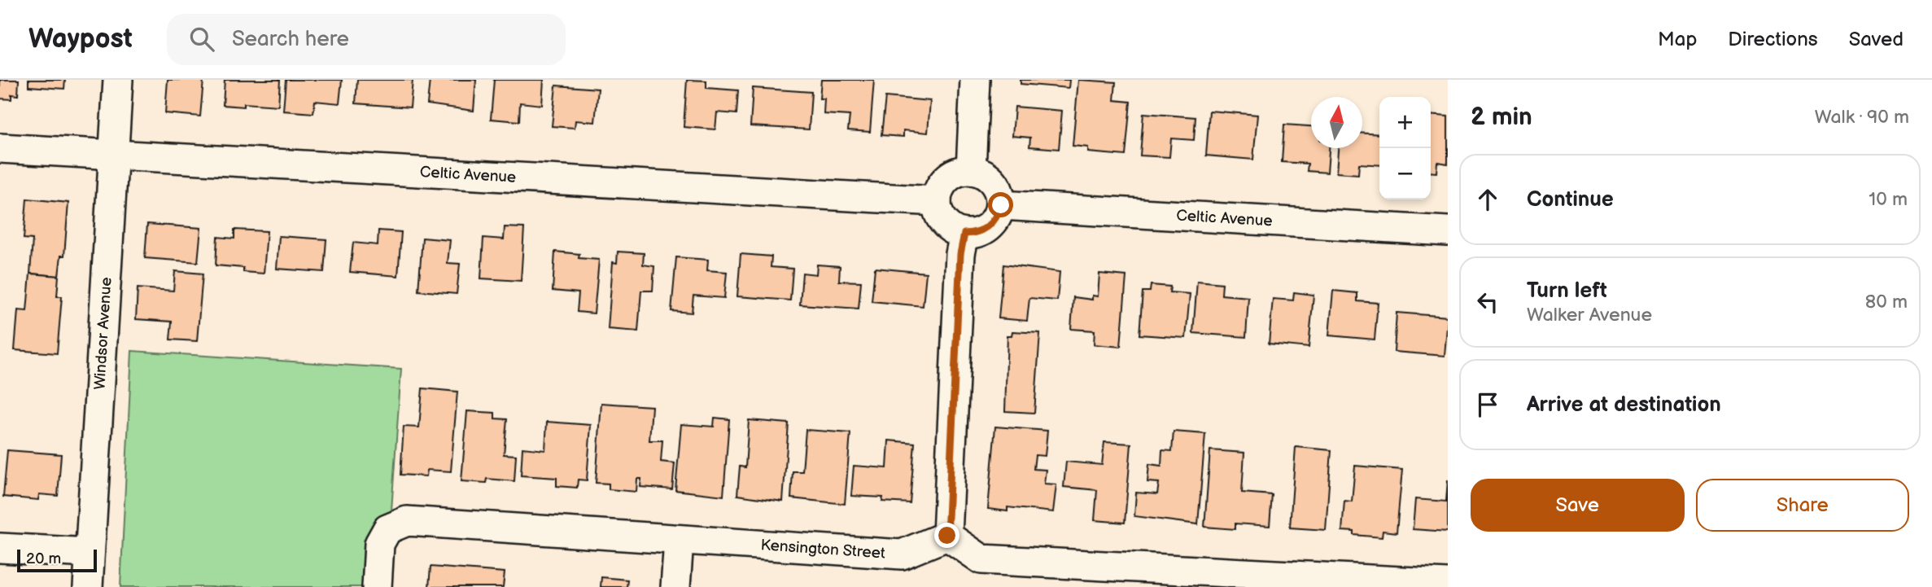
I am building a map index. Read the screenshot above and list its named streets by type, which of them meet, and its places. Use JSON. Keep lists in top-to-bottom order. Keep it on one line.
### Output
{"streets":{"street":["Celtic Avenue","Windsor Avenue","Kensington Street"]},"crossings":[["Celtic Avenue","Windsor Avenue"]],"scale_bar":"20 m","north":"top","page":{"header":"Waypost","search":"Search here","nav":["Map","Directions","Saved"],"heading":["2 min","Walk · 90 m"],"map_buttons":["+","−"],"list":[["Continue","10 m"],["Turn left","Walker Avenue","80 m"],"Arrive at destination"],"buttons":["Save","Share"],"scale":"20 m"}}
